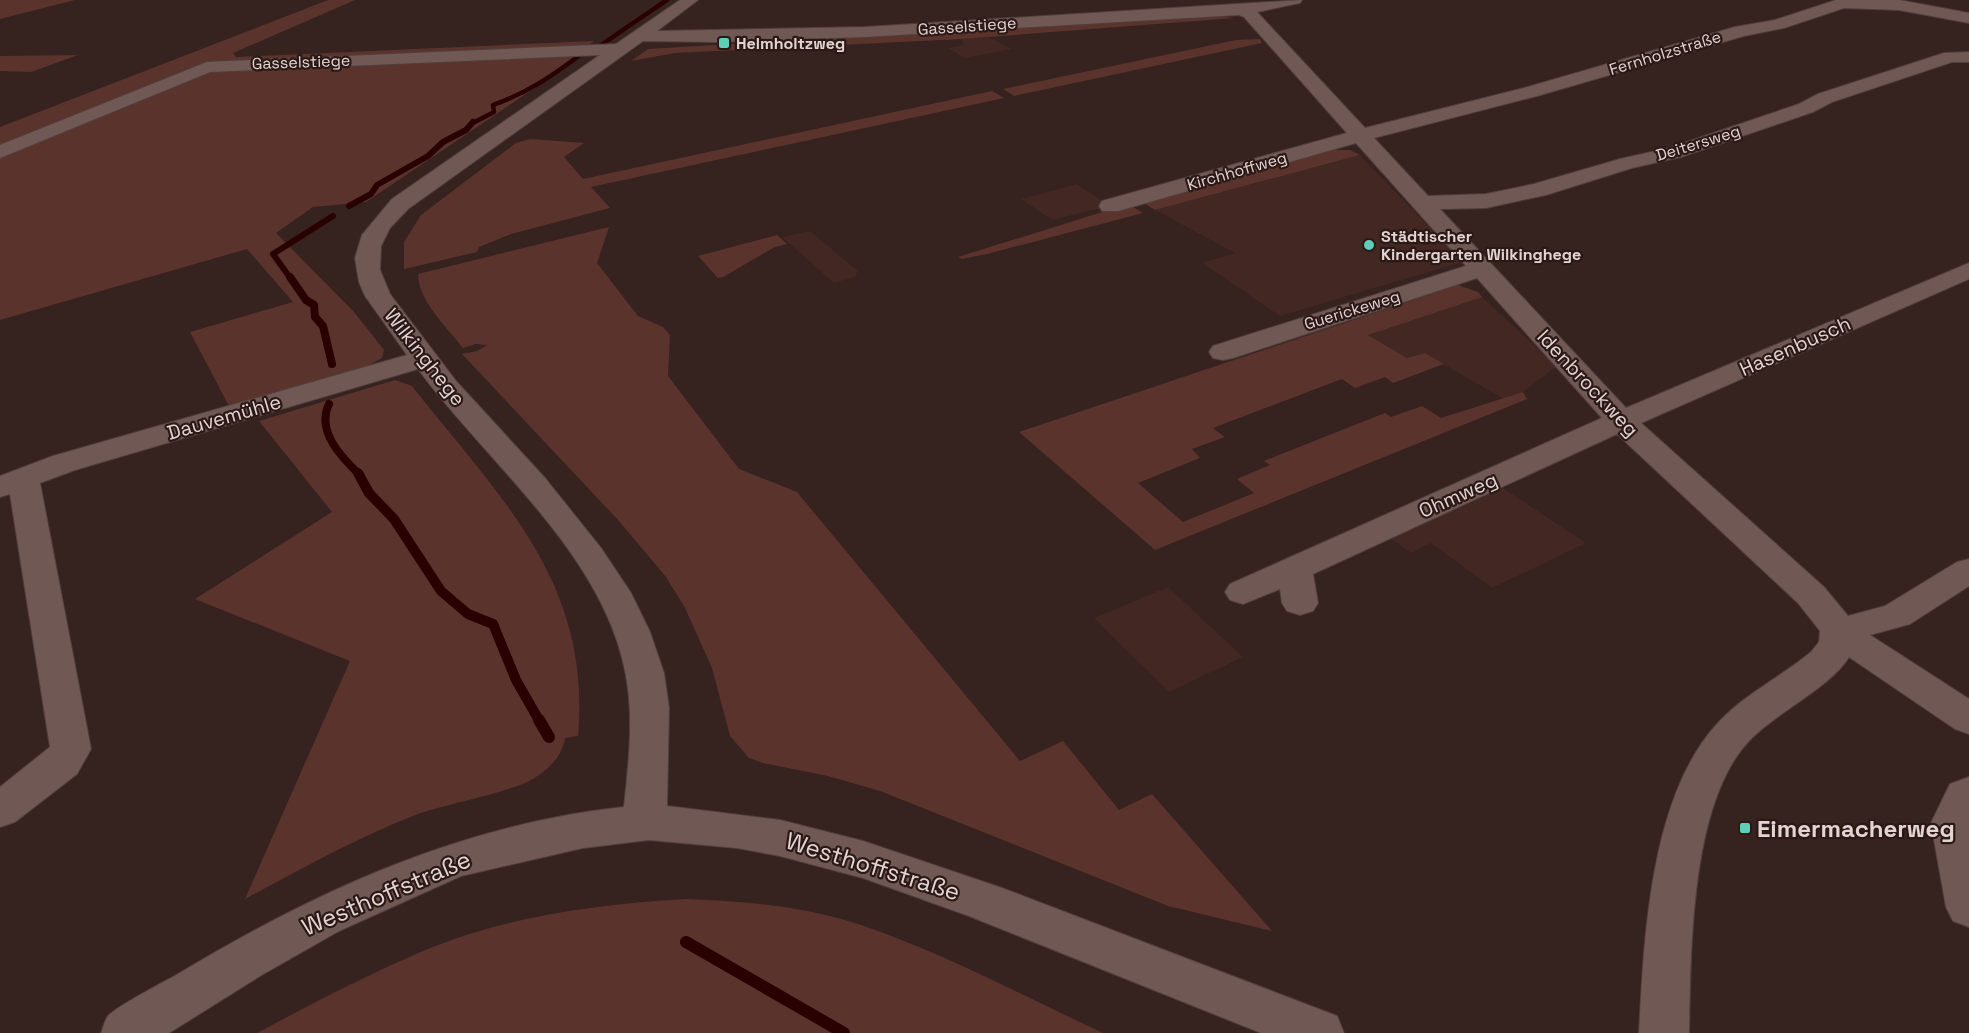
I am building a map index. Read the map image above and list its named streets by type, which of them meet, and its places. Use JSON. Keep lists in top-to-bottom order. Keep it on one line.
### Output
{"streets":{"street":["Gasselstiege","Fernholzstraße","Deitersweg","Kirchhoffweg","Guerickeweg","Hasenbusch","Wilkinghege","Idenbrockweg","Dauvemühle","Ohmweg","Westhoffstraße"]},"crossings":[["Gasselstiege","Wilkinghege"],["Gasselstiege","Idenbrockweg"],["Fernholzstraße","Kirchhoffweg"],["Fernholzstraße","Idenbrockweg"],["Deitersweg","Idenbrockweg"],["Kirchhoffweg","Idenbrockweg"],["Guerickeweg","Idenbrockweg"],["Hasenbusch","Idenbrockweg"],["Hasenbusch","Ohmweg"],["Wilkinghege","Dauvemühle"],["Wilkinghege","Westhoffstraße"],["Idenbrockweg","Ohmweg"]],"places":{"transit":["Helmholtzweg","Eimermacherweg"],"other":["Städtischer Kindergarten Wilkinghege"]}}
